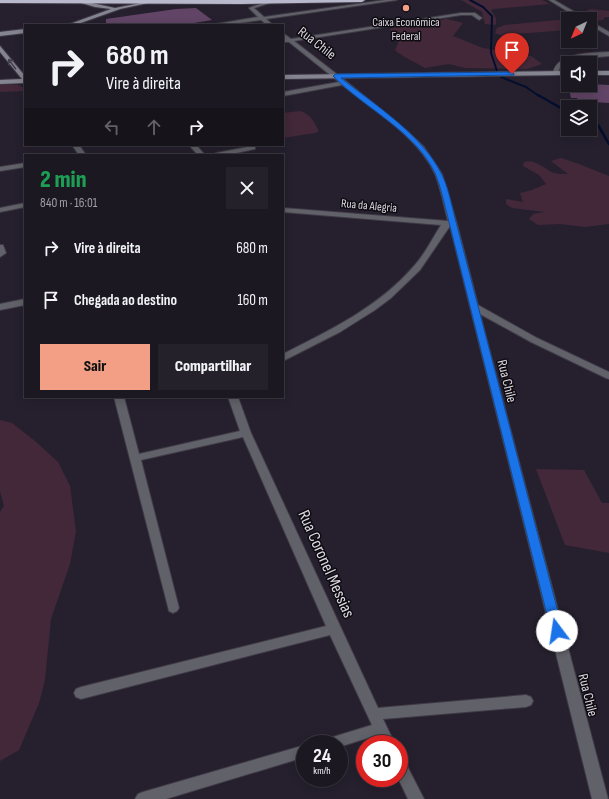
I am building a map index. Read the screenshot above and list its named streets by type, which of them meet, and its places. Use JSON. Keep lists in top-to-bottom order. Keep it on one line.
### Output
{"streets":{"street":["Rua Chile","Rua da Alegria","Rua Coronel Messias"]},"crossings":[["Rua Chile","Rua da Alegria"]],"places":["Caixa Econômica Federal"],"north":"bottom left","page":{"turn":["680 m","Vire à direita"],"heading":["2 min","840 m · 16:01"],"list":[{"name":"Vire à direita","value":"680 m"},{"name":"Chegada ao destino","value":"160 m"}],"buttons":["Sair","Compartilhar"],"speed":"24 km/h","limit":"30"}}
